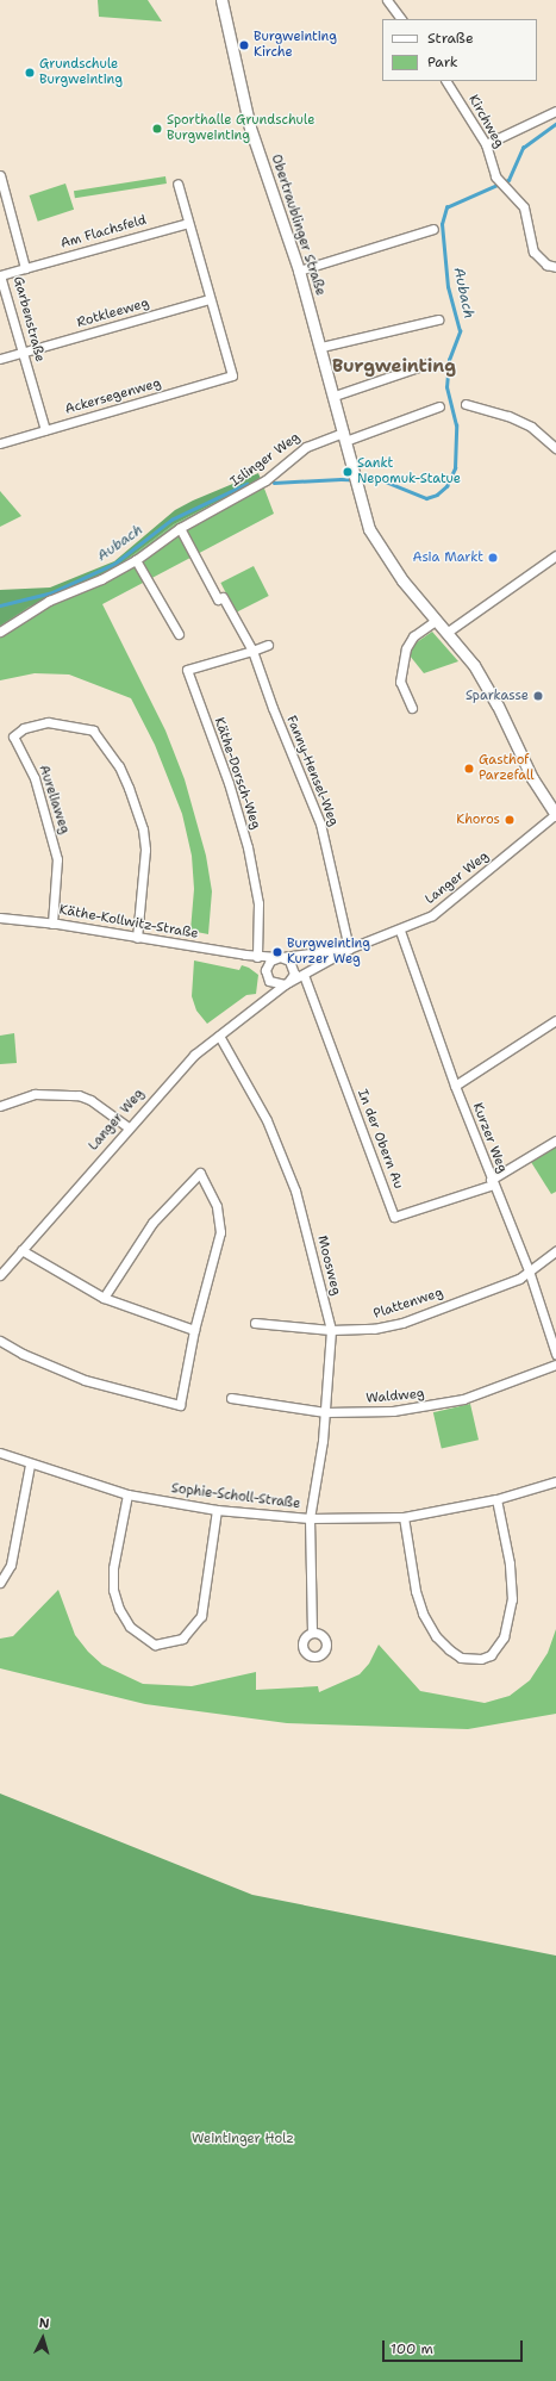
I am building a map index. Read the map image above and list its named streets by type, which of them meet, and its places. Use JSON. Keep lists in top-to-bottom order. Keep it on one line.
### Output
{"streets":{"street":["Kirchweg","Obertraublinger Straße","Am Flachsfeld","Rotkleeweg","Garbenstraße","Ackersegenweg","Islinger Weg","Fanny-Hensel-Weg","Käthe-Dorsch-Weg","Aureliaweg","Langer Weg","Käthe-Kollwitz-Straße","Kurzer Weg","In der Obern Au","Moosweg","Plattenweg","Waldweg","Sophie-Scholl-Straße"]},"crossings":[["Obertraublinger Straße","Islinger Weg"],["Obertraublinger Straße","Langer Weg"],["Am Flachsfeld","Garbenstraße"],["Rotkleeweg","Garbenstraße"],["Rotkleeweg","Ackersegenweg"],["Garbenstraße","Ackersegenweg"],["Fanny-Hensel-Weg","Käthe-Dorsch-Weg"],["Fanny-Hensel-Weg","Langer Weg"],["Fanny-Hensel-Weg","Käthe-Kollwitz-Straße"],["Käthe-Dorsch-Weg","Käthe-Kollwitz-Straße"],["Aureliaweg","Käthe-Kollwitz-Straße"],["Langer Weg","Käthe-Kollwitz-Straße"],["Langer Weg","Kurzer Weg"],["Langer Weg","In der Obern Au"],["Langer Weg","Moosweg"],["Kurzer Weg","In der Obern Au"],["Kurzer Weg","Plattenweg"],["Moosweg","Plattenweg"],["Moosweg","Waldweg"],["Moosweg","Sophie-Scholl-Straße"]],"districts":["Burgweinting"],"water":["Aubach"],"parks":["Weintinger Holz"],"places":["Burgweinting Kirche","Grundschule Burgweinting","Sporthalle Grundschule Burgweinting","Sankt Nepomuk-Statue","Asia Markt","Sparkasse","Gasthof Parzefall","Khoros","Burgweinting Kurzer Weg"],"legend":["Straße","Park"],"scale_bar":"100 m","north":"top"}
